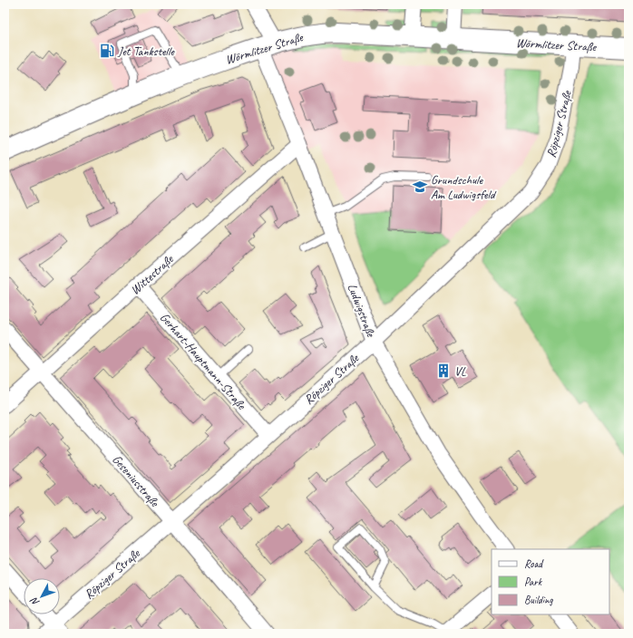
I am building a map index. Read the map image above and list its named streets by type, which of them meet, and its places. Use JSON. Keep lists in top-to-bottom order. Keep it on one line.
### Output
{"streets":{"street":["Wörmlitzer Straße","Röpziger Straße","Wittestraße","Ludwigstraße","Gerhart-Hauptmann-Straße","Geseniusstraße"]},"crossings":[["Wörmlitzer Straße","Röpziger Straße"],["Wörmlitzer Straße","Ludwigstraße"],["Röpziger Straße","Ludwigstraße"],["Röpziger Straße","Gerhart-Hauptmann-Straße"],["Röpziger Straße","Geseniusstraße"],["Wittestraße","Ludwigstraße"],["Wittestraße","Gerhart-Hauptmann-Straße"],["Wittestraße","Geseniusstraße"]],"places":{"fuel station":["Jet Tankstelle"],"school or university":["Grundschule Am Ludwigsfeld"],"building":["VL"]},"legend":["Road","Park","Building"],"north":"bottom left"}
